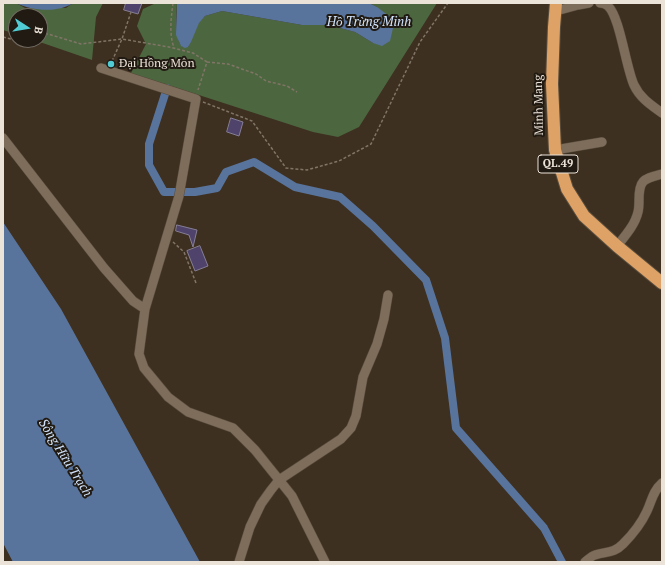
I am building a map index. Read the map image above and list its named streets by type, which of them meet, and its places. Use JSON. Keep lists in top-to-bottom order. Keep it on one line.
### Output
{"streets":{"highway":["Minh Mang","QL.49"]},"water":["Hồ Trừng Minh","Sông Hữu Trạch"],"places":["Đại Hồng Môn"],"north":"right"}
